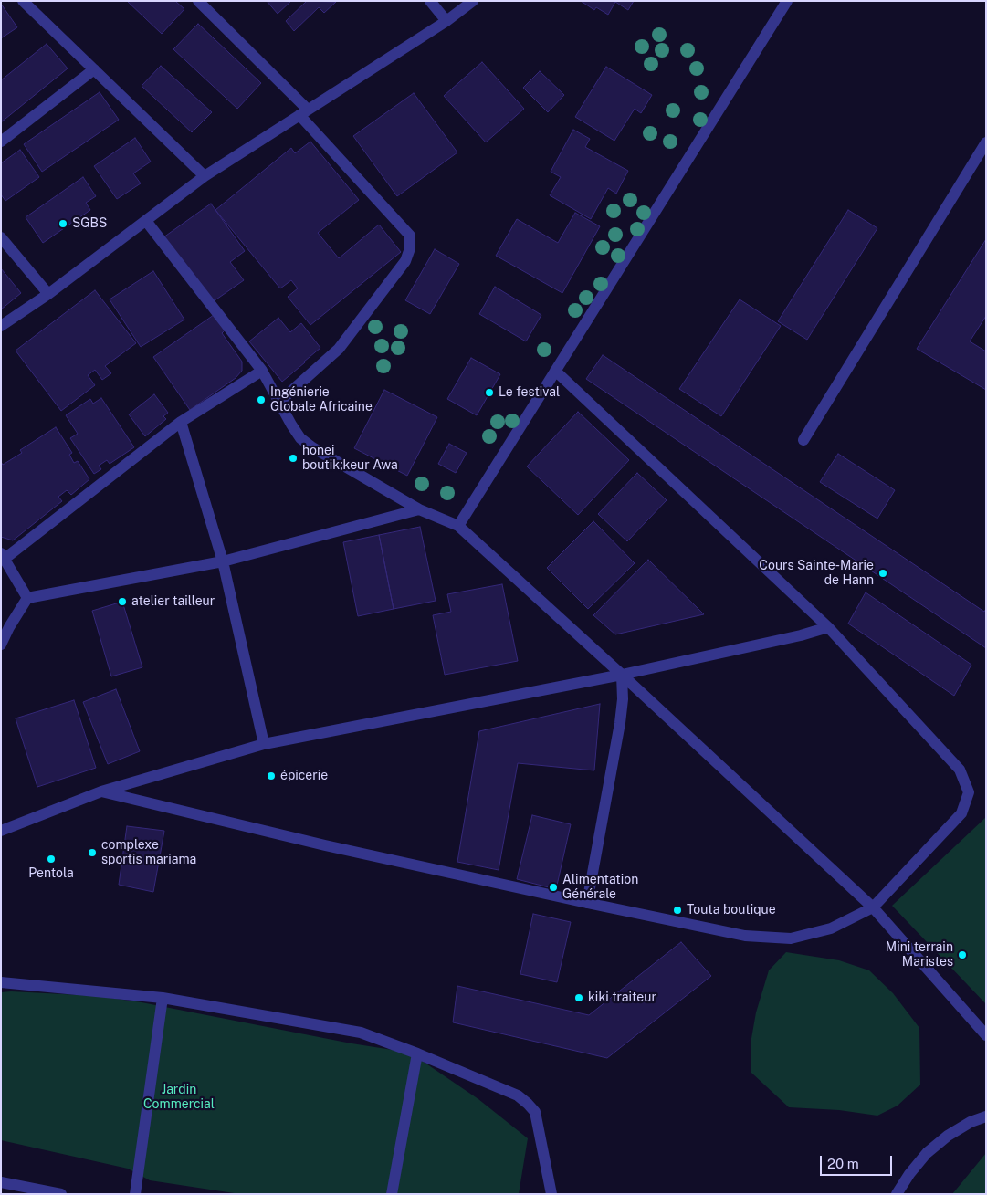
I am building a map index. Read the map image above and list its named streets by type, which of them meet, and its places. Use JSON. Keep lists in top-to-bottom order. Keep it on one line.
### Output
{"parks":["Jardin Commercial"],"places":["SGBS","Le festival","Ingénierie Globale Africaine","honei boutik;keur Awa","Cours Sainte-Marie de Hann","atelier tailleur","épicerie","complexe sportis mariama","Pentola","Alimentation Générale","Touta boutique","Mini terrain Maristes","kiki traiteur"],"scale_bar":"20 m"}
